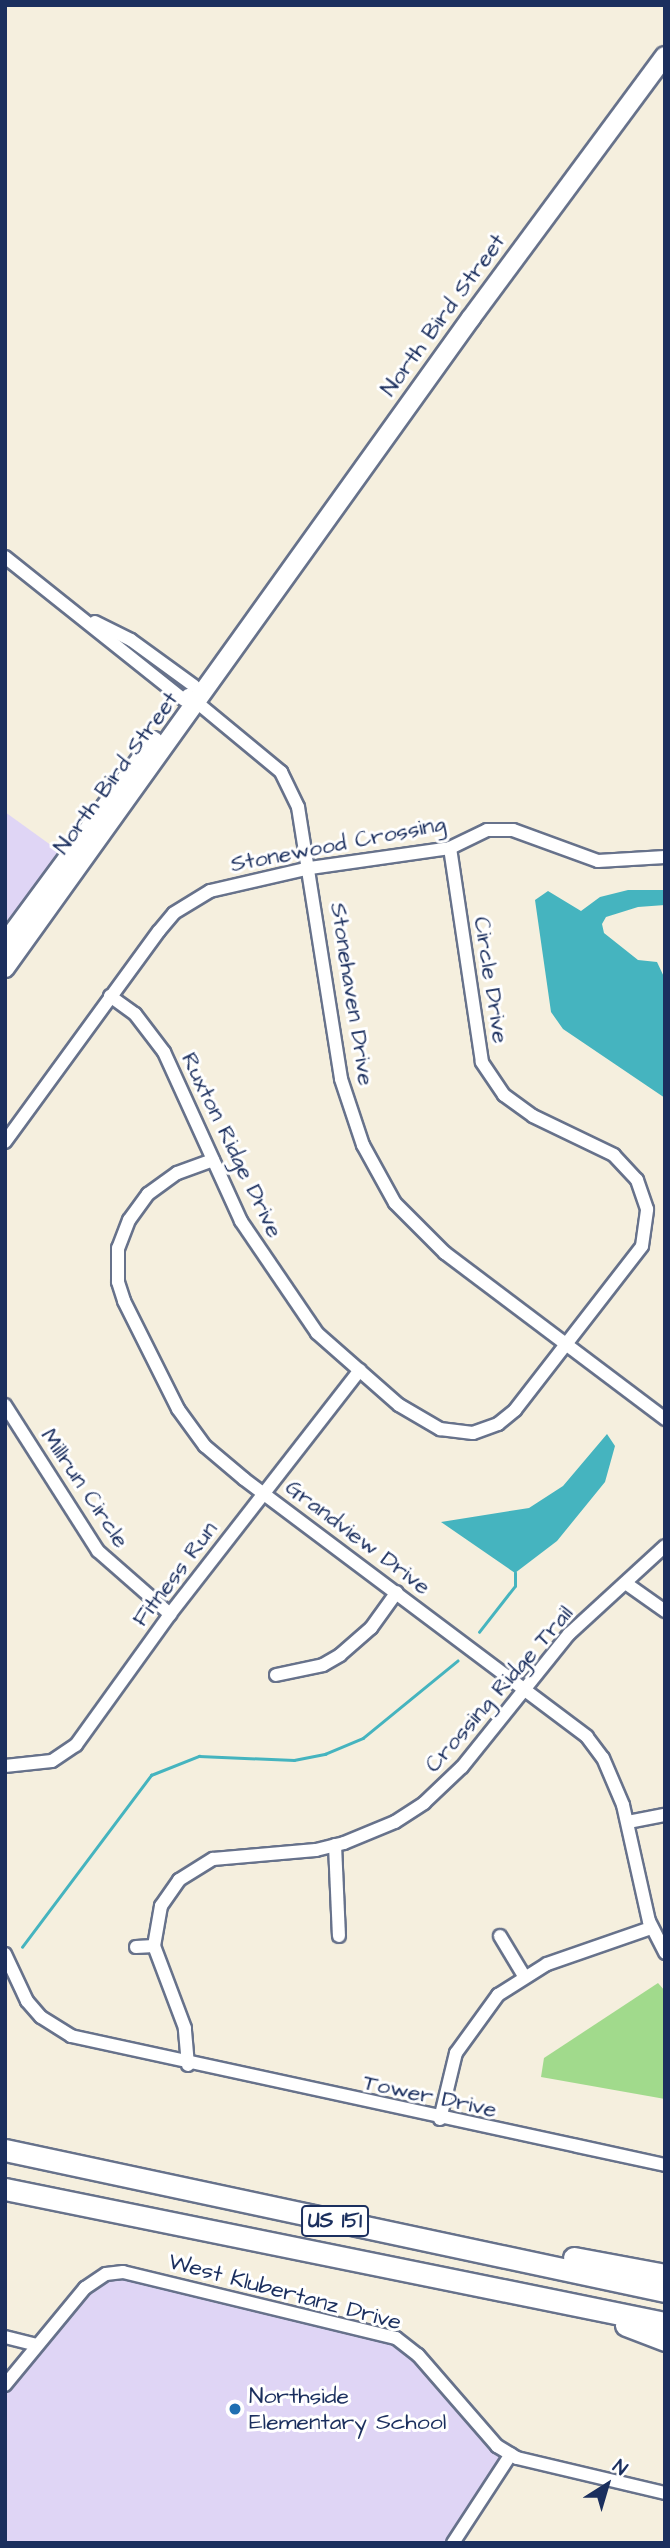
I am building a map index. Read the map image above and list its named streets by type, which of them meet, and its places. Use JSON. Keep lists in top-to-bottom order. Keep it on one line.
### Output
{"streets":{"highway":["US 151"],"street":["North Bird Street","Stonewood Crossing","Circle Drive","Stonehaven Drive","Ruxton Ridge Drive","Millrun Circle","Grandview Drive","Fitness Run","Crossing Ridge Trail","Tower Drive","West Klubertanz Drive"]},"crossings":[["North Bird Street","Stonehaven Drive"],["Stonewood Crossing","Circle Drive"],["Stonewood Crossing","Stonehaven Drive"],["Stonewood Crossing","Ruxton Ridge Drive"],["Circle Drive","Stonehaven Drive"],["Circle Drive","Ruxton Ridge Drive"],["Stonehaven Drive","Ruxton Ridge Drive"],["Ruxton Ridge Drive","Grandview Drive"],["Ruxton Ridge Drive","Fitness Run"],["Millrun Circle","Fitness Run"],["Grandview Drive","Fitness Run"],["Grandview Drive","Crossing Ridge Trail"]],"places":["Northside Elementary School"],"north":"top right"}
